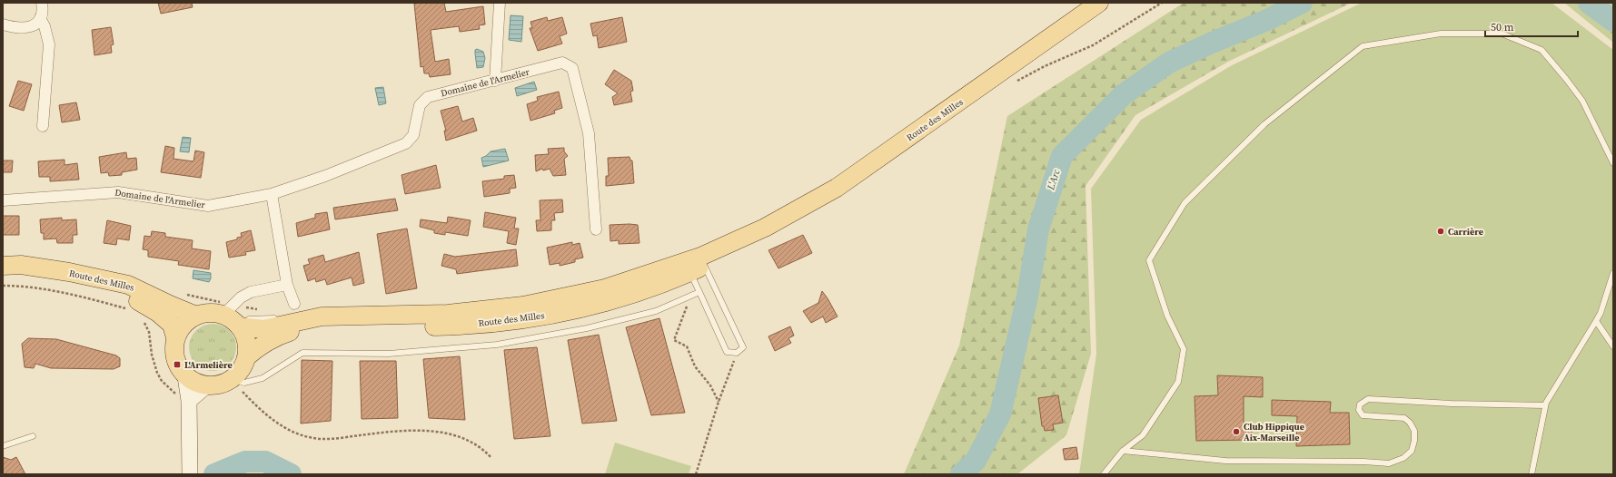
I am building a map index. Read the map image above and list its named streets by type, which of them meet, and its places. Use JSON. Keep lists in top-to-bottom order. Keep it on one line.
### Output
{"streets":{"main road":["Route des Milles"],"street":["Domaine de l'Armelier"]},"water":["L'Arc"],"places":{"other":["Carrière","Club Hippique Aix-Marseille"],"transit":["L'Armelière"]},"scale_bar":"50 m"}
